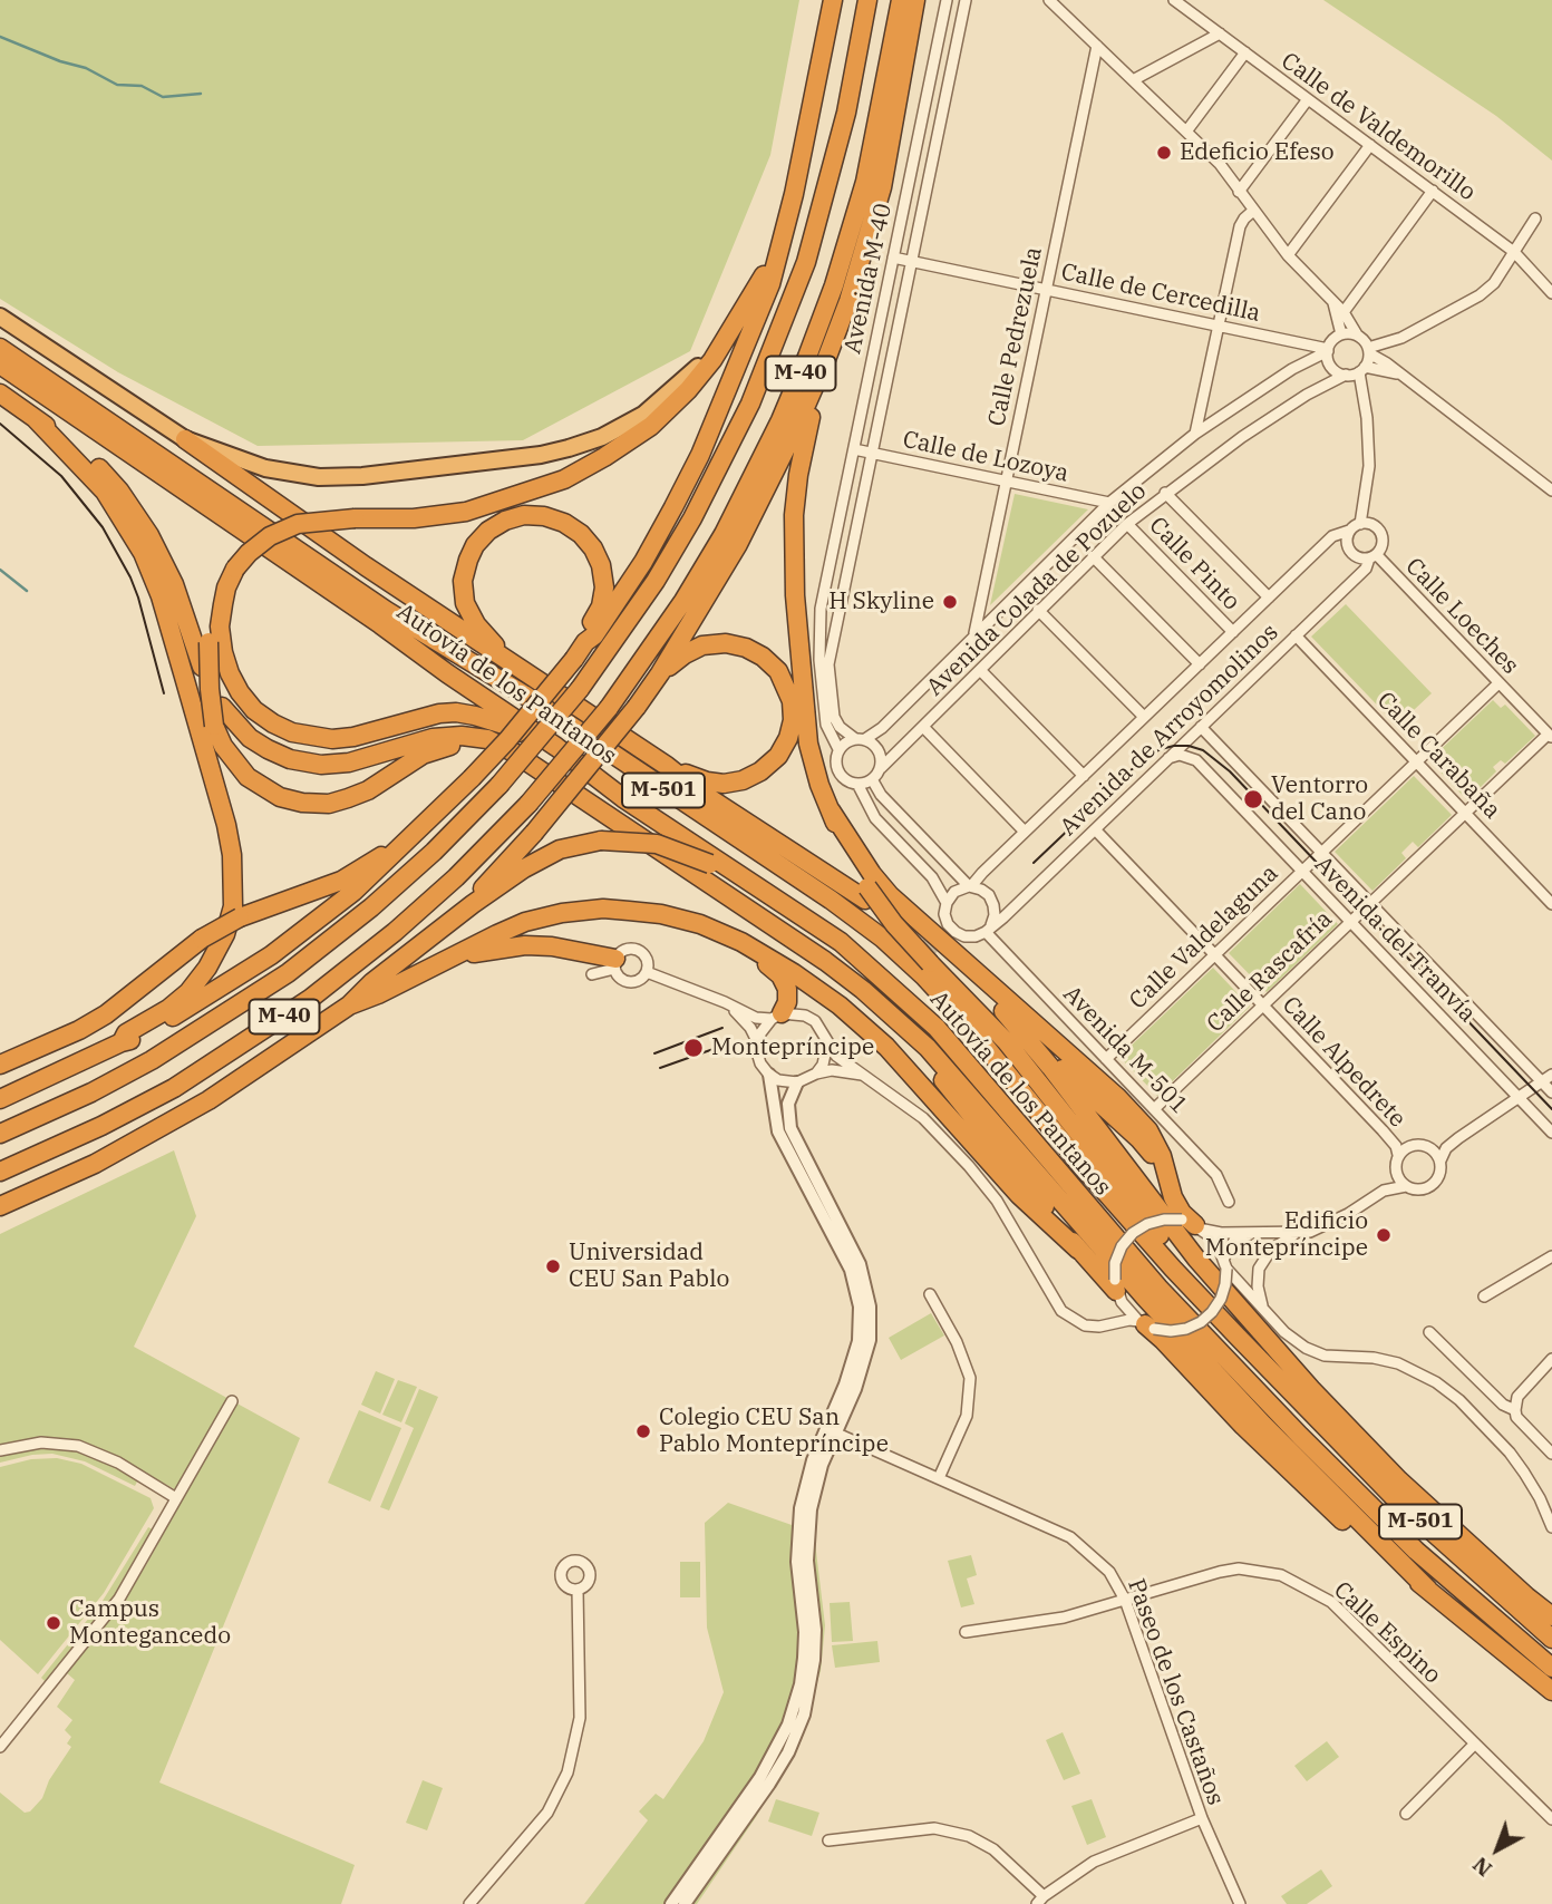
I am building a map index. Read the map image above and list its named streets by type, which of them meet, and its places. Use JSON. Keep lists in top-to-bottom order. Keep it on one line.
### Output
{"streets":{"highway":["M-40","Autovía de los Pantanos","M-501"],"street":["Calle de Valdemorillo","Avenida M-40","Calle de Cercedilla","Calle Pedrezuela","Calle de Lozoya","Calle Pinto","Avenida Colada de Pozuelo","Calle Loeches","Avenida de Arroyomolinos","Calle Carabaña","Calle Valdelaguna","Avenida del Tranvía","Calle Rascafría","Avenida M-501","Calle Alpedrete","Calle Espino","Paseo de los Castaños"]},"crossings":[["Avenida M-40","Calle de Cercedilla"],["Avenida M-40","Calle de Lozoya"],["Avenida M-40","Avenida Colada de Pozuelo"],["Calle de Cercedilla","Calle Pedrezuela"],["Calle de Cercedilla","Avenida Colada de Pozuelo"],["Calle Pedrezuela","Calle de Lozoya"],["Calle Pedrezuela","Avenida Colada de Pozuelo"],["Calle de Lozoya","Avenida Colada de Pozuelo"],["Calle Pinto","Avenida Colada de Pozuelo"],["Calle Pinto","Avenida de Arroyomolinos"],["Calle Loeches","Avenida de Arroyomolinos"],["Calle Loeches","Calle Valdelaguna"],["Calle Loeches","Calle Rascafría"],["Avenida de Arroyomolinos","Calle Carabaña"],["Avenida de Arroyomolinos","Avenida del Tranvía"],["Avenida de Arroyomolinos","Avenida M-501"],["Avenida de Arroyomolinos","Calle Alpedrete"],["Calle Carabaña","Calle Valdelaguna"],["Calle Carabaña","Calle Rascafría"],["Calle Valdelaguna","Avenida del Tranvía"],["Calle Valdelaguna","Avenida M-501"],["Calle Valdelaguna","Calle Alpedrete"],["Avenida del Tranvía","Calle Rascafría"],["Calle Rascafría","Avenida M-501"],["Calle Rascafría","Calle Alpedrete"],["Calle Espino","Paseo de los Castaños"]],"places":["Edeficio Efeso","H Skyline","Ventorro del Cano","Montepríncipe","Edificio Montepríncipe","Universidad CEU San Pablo","Colegio CEU San Pablo Montepríncipe","Campus Montegancedo"],"north":"bottom left"}
